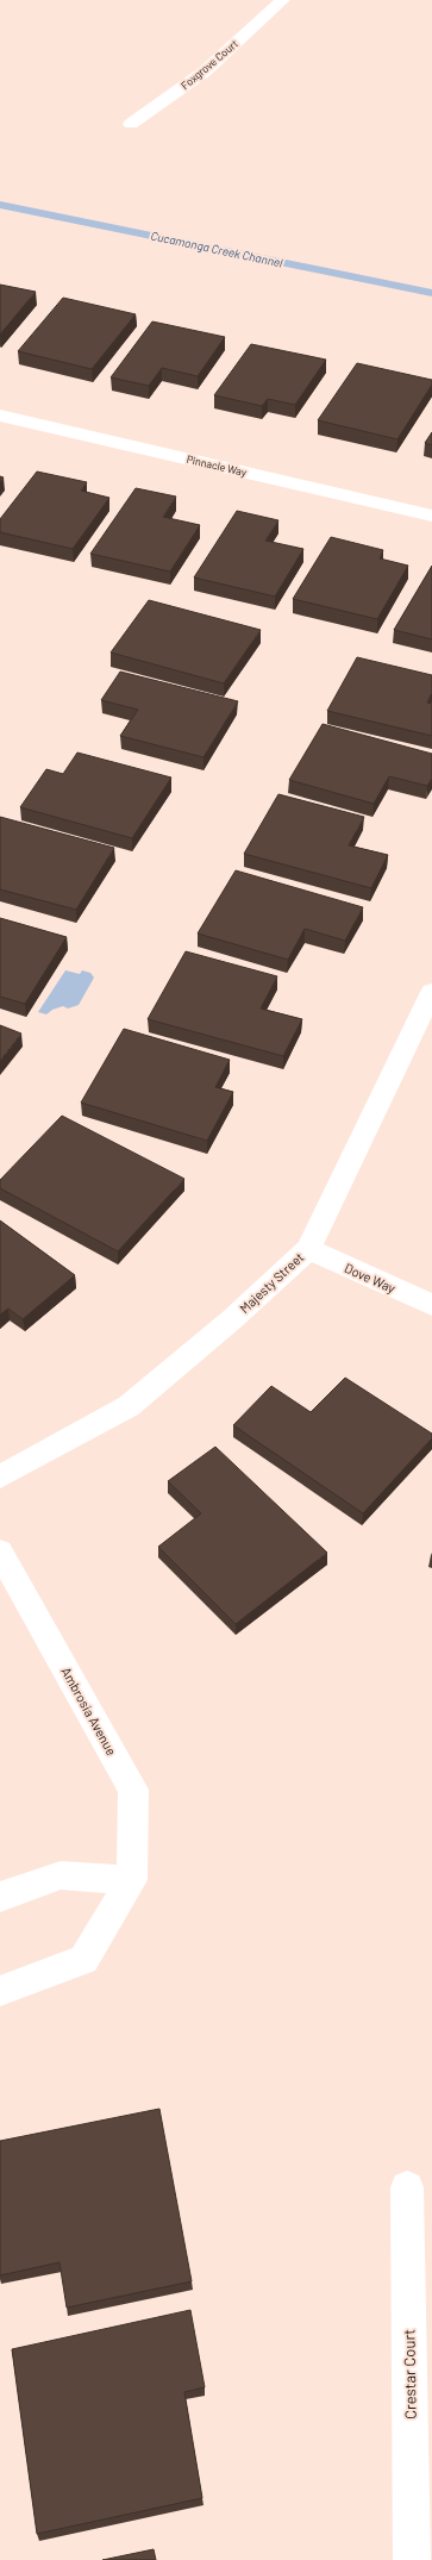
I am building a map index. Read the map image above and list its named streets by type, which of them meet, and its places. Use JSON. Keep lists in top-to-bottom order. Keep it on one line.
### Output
{"streets":{"street":["Foxgrove Court","Pinnacle Way","Dove Way","Majesty Street","Ambrosia Avenue","Crestar Court"]},"crossings":[["Dove Way","Majesty Street"]],"water":["Cucamonga Creek Channel"]}
